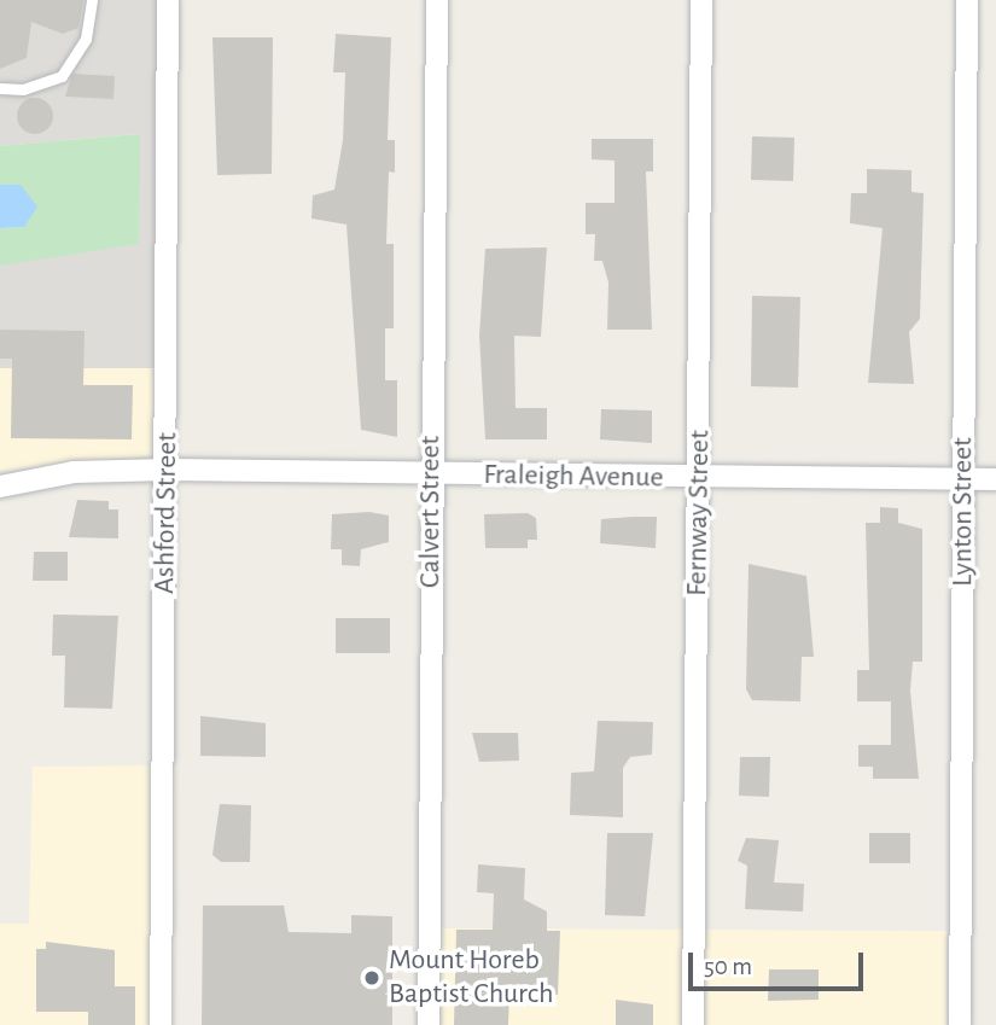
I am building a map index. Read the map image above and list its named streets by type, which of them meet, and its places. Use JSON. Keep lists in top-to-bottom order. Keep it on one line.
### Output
{"streets":{"street":["Fraleigh Avenue","Calvert Street","Lynton Street","Ashford Street","Fernway Street"]},"crossings":[["Fraleigh Avenue","Calvert Street"],["Fraleigh Avenue","Lynton Street"],["Fraleigh Avenue","Ashford Street"],["Fraleigh Avenue","Fernway Street"]],"places":["Mount Horeb Baptist Church"],"scale_bar":"50 m"}
